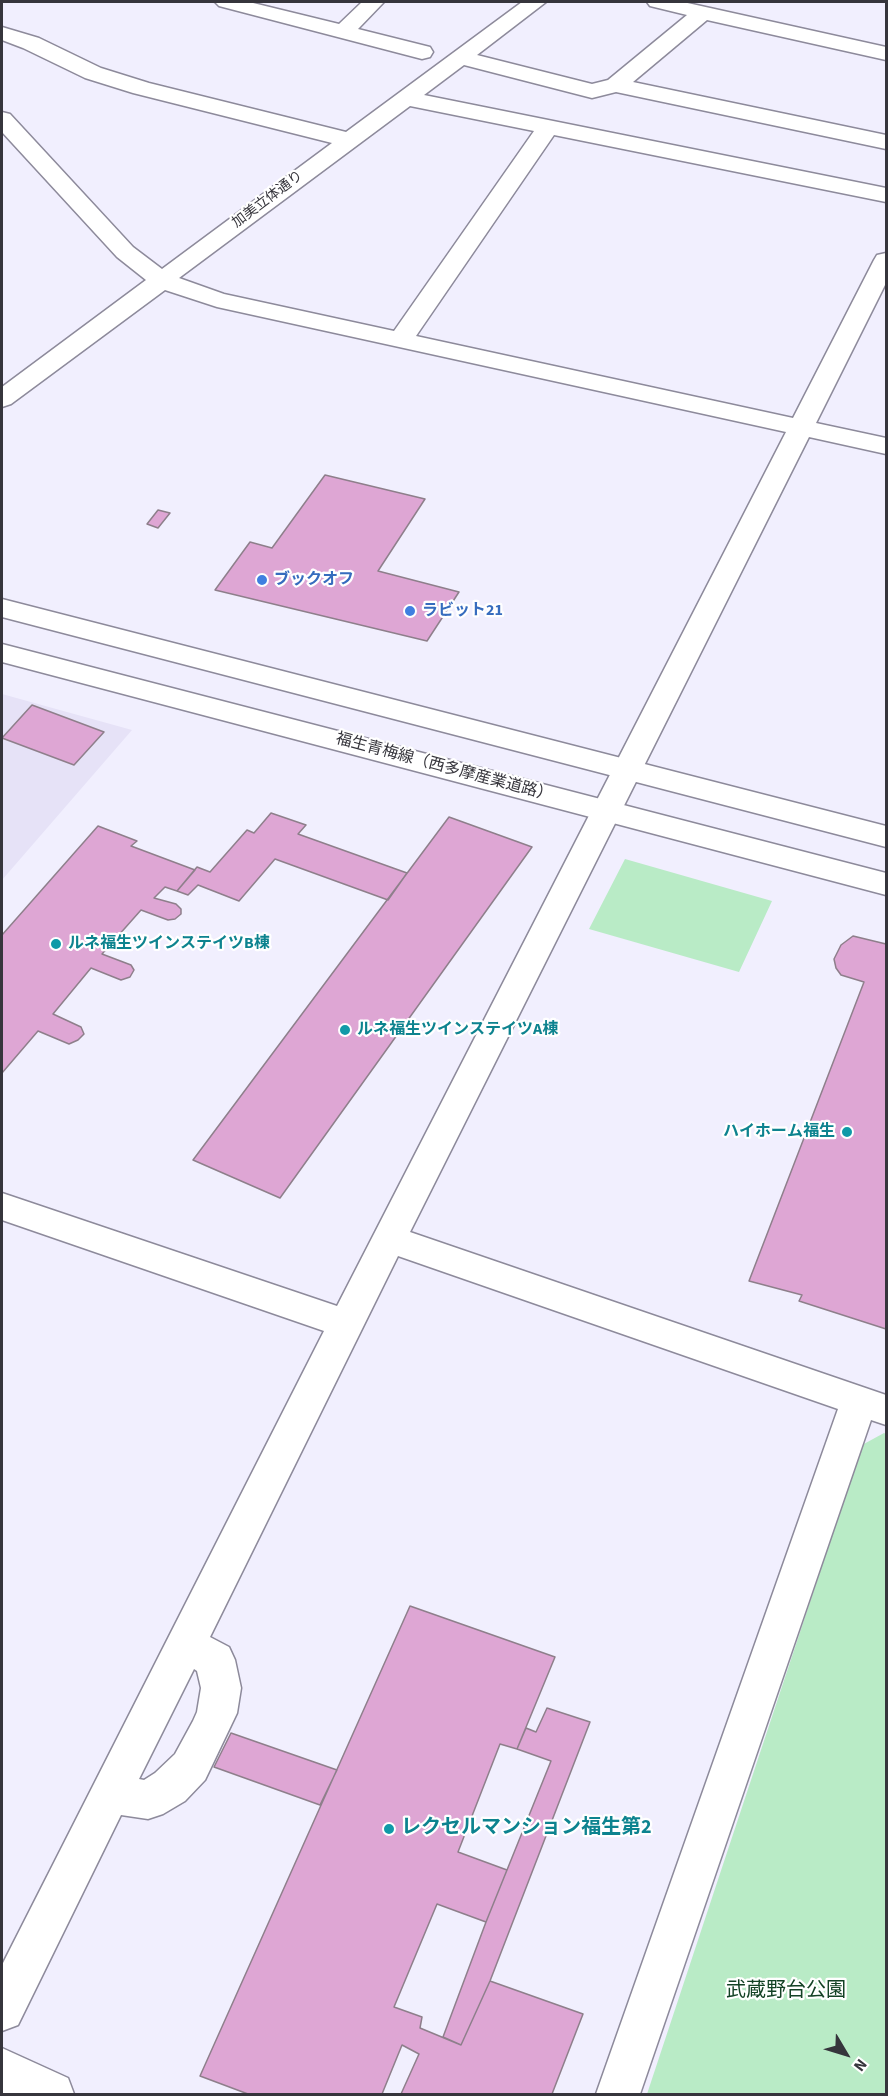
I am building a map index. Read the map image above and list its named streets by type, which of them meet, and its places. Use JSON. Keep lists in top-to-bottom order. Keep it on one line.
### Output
{"streets":{"street":["加美立体通り","福生青梅線（西多摩産業道路）"]},"parks":["武蔵野台公園"],"places":["ブックオフ","ラビット21","ルネ福生ツインステイツB棟","ルネ福生ツインステイツA棟","ハイホーム福生","レクセルマンション福生第2"],"north":"bottom right"}
